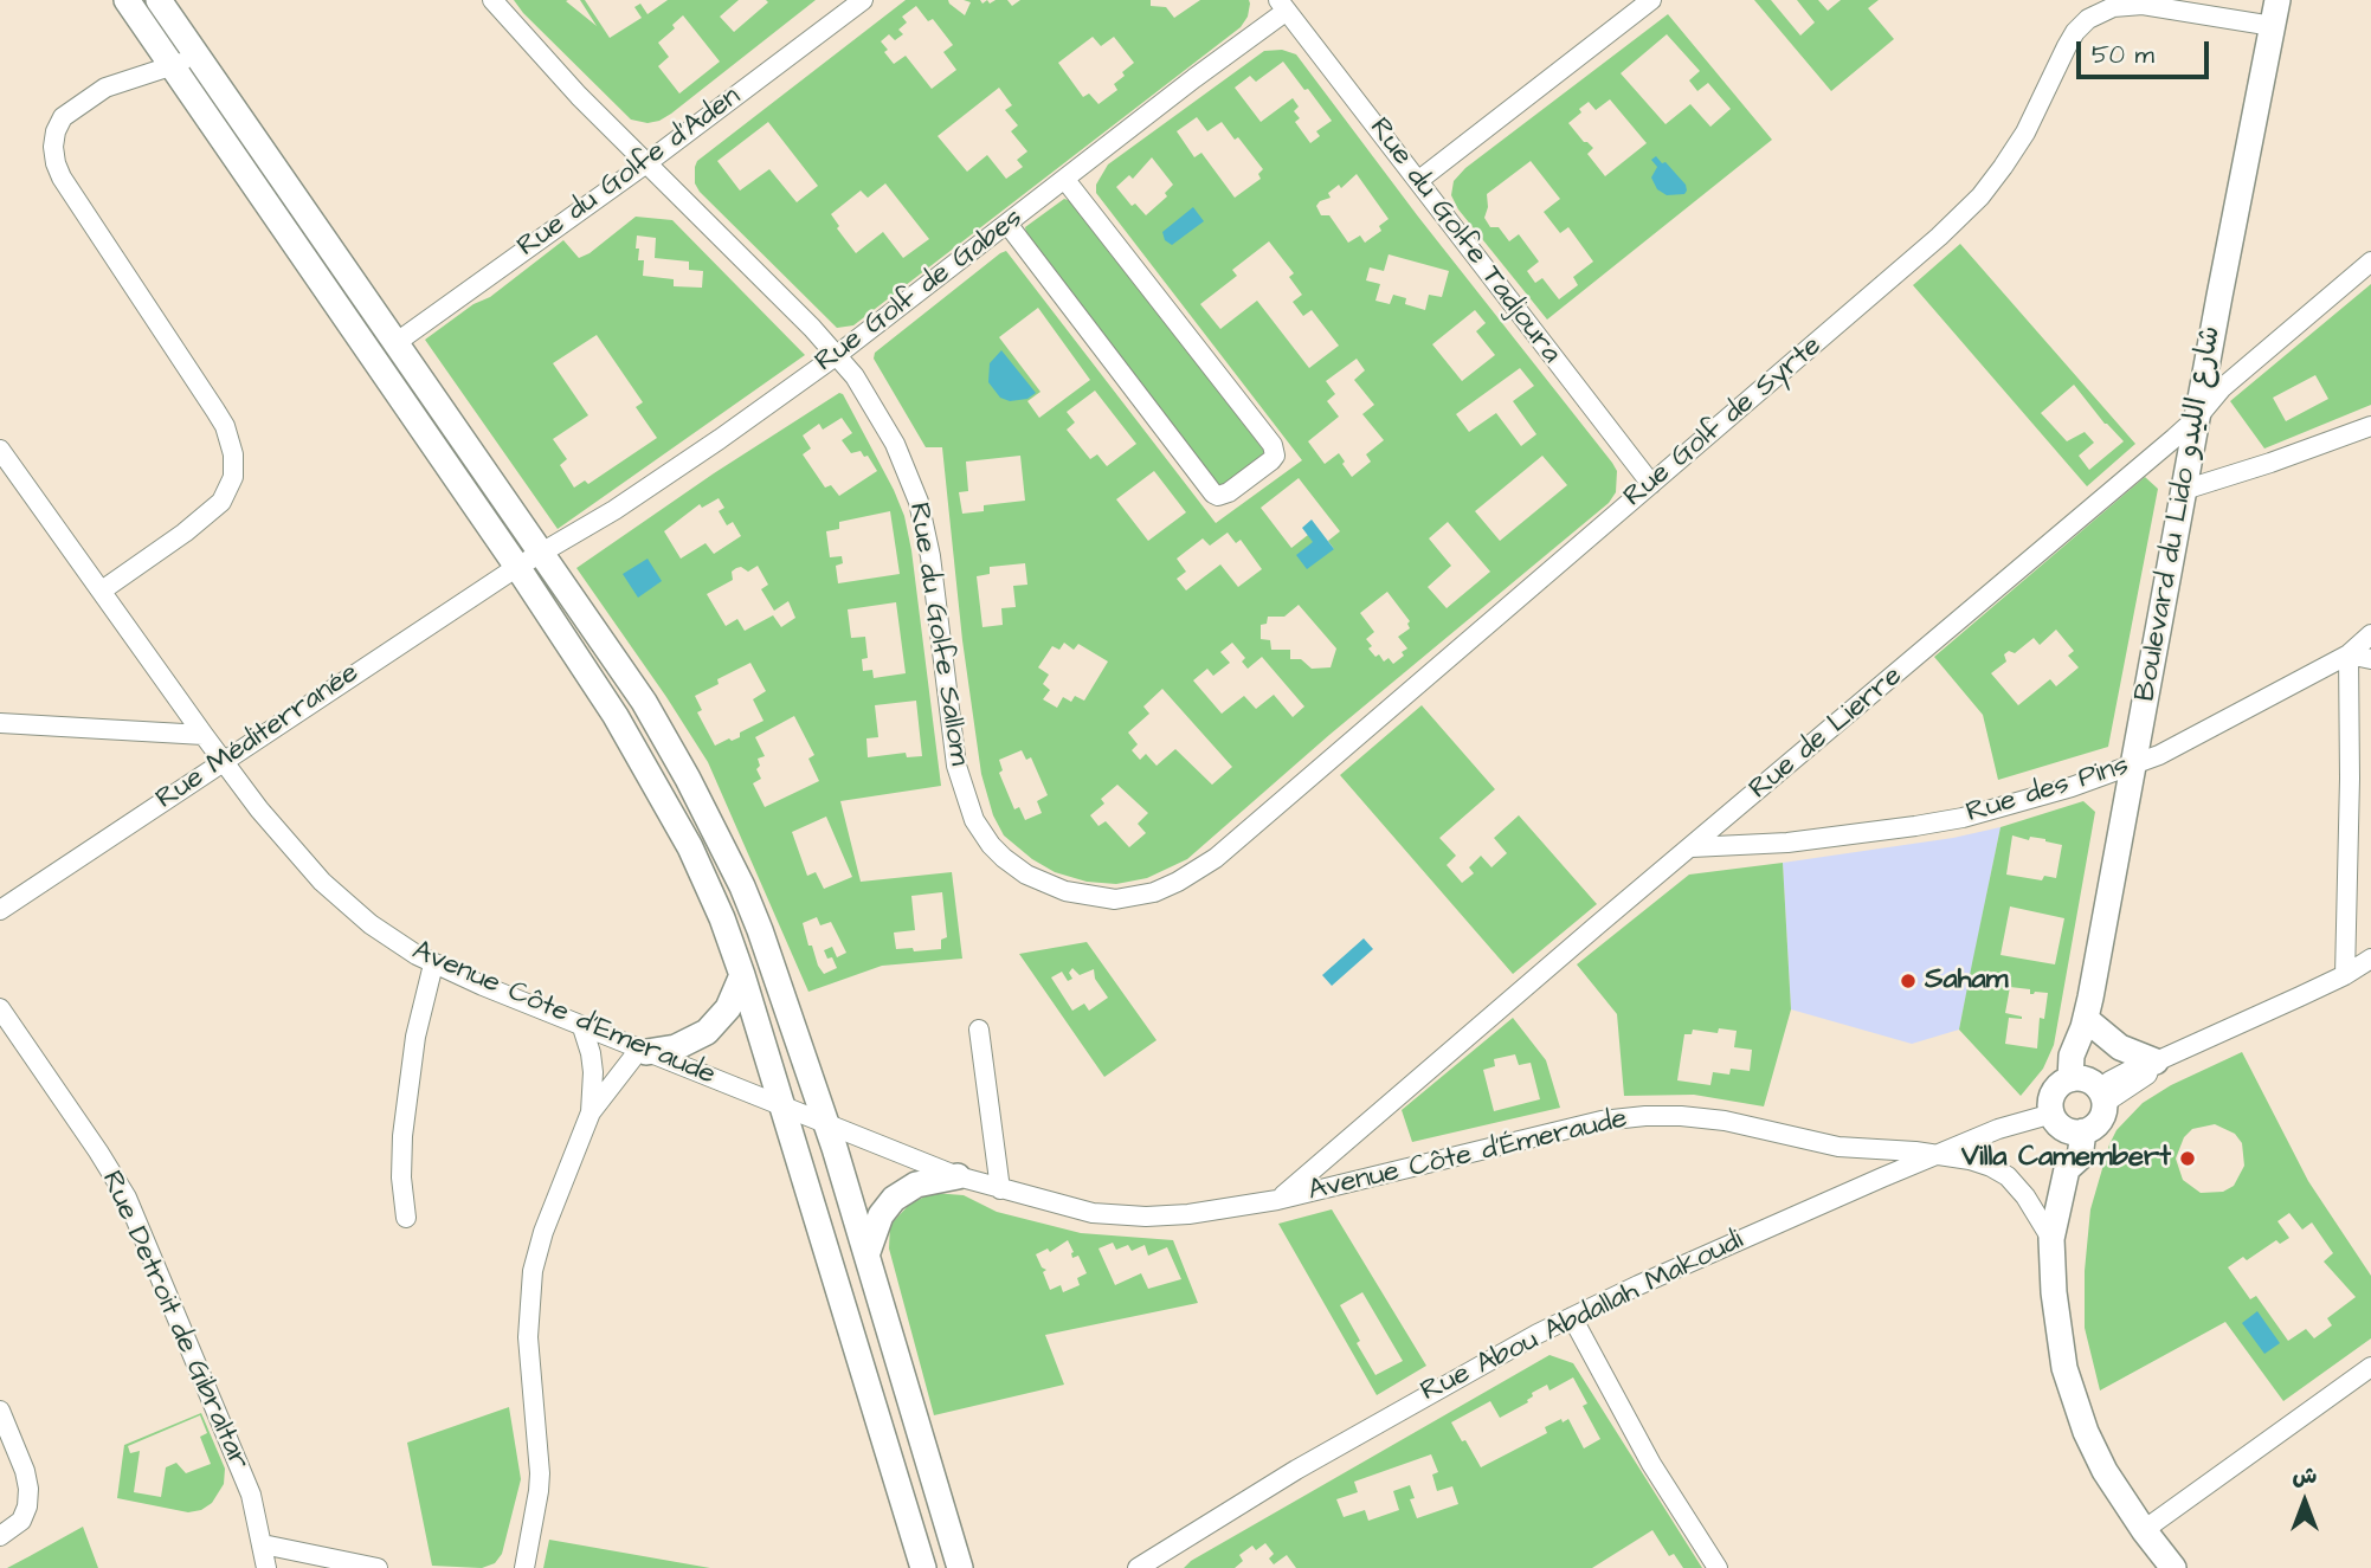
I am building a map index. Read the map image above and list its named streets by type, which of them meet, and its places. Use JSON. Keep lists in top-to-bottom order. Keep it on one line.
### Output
{"streets":{"main road":["Boulevard du Lido شارع الليدو"],"street":["Rue du Golfe d'Aden","Rue du Golfe Tadjoura","Rue Golf de Gabes","Rue Golf de Syrte","Rue du Golfe Sallom","Rue de Lierre","Rue Méditerranée","Rue des Pins","Avenue Côte d'Emeraude","Avenue Côte d'Émeraude","Rue Abou Abdallah Makoudi","Rue Detroit de Gibraltar"]},"crossings":[["Rue du Golfe d'Aden","Rue du Golfe Sallom"],["Rue du Golfe Tadjoura","Rue Golf de Gabes"],["Rue du Golfe Tadjoura","Rue Golf de Syrte"],["Rue Golf de Gabes","Rue du Golfe Sallom"],["Rue Golf de Gabes","Rue Méditerranée"],["Rue Golf de Syrte","Boulevard du Lido شارع الليدو"],["Rue Golf de Syrte","Rue du Golfe Sallom"],["Boulevard du Lido شارع الليدو","Rue de Lierre"],["Boulevard du Lido شارع الليدو","Rue des Pins"],["Rue de Lierre","Rue des Pins"],["Rue de Lierre","Avenue Côte d'Émeraude"],["Rue Méditerranée","Avenue Côte d'Emeraude"],["Avenue Côte d'Emeraude","Avenue Côte d'Émeraude"],["Avenue Côte d'Émeraude","Rue Abou Abdallah Makoudi"]],"places":["Saham","Villa Camembert"],"scale_bar":"50 m","north":"top"}
